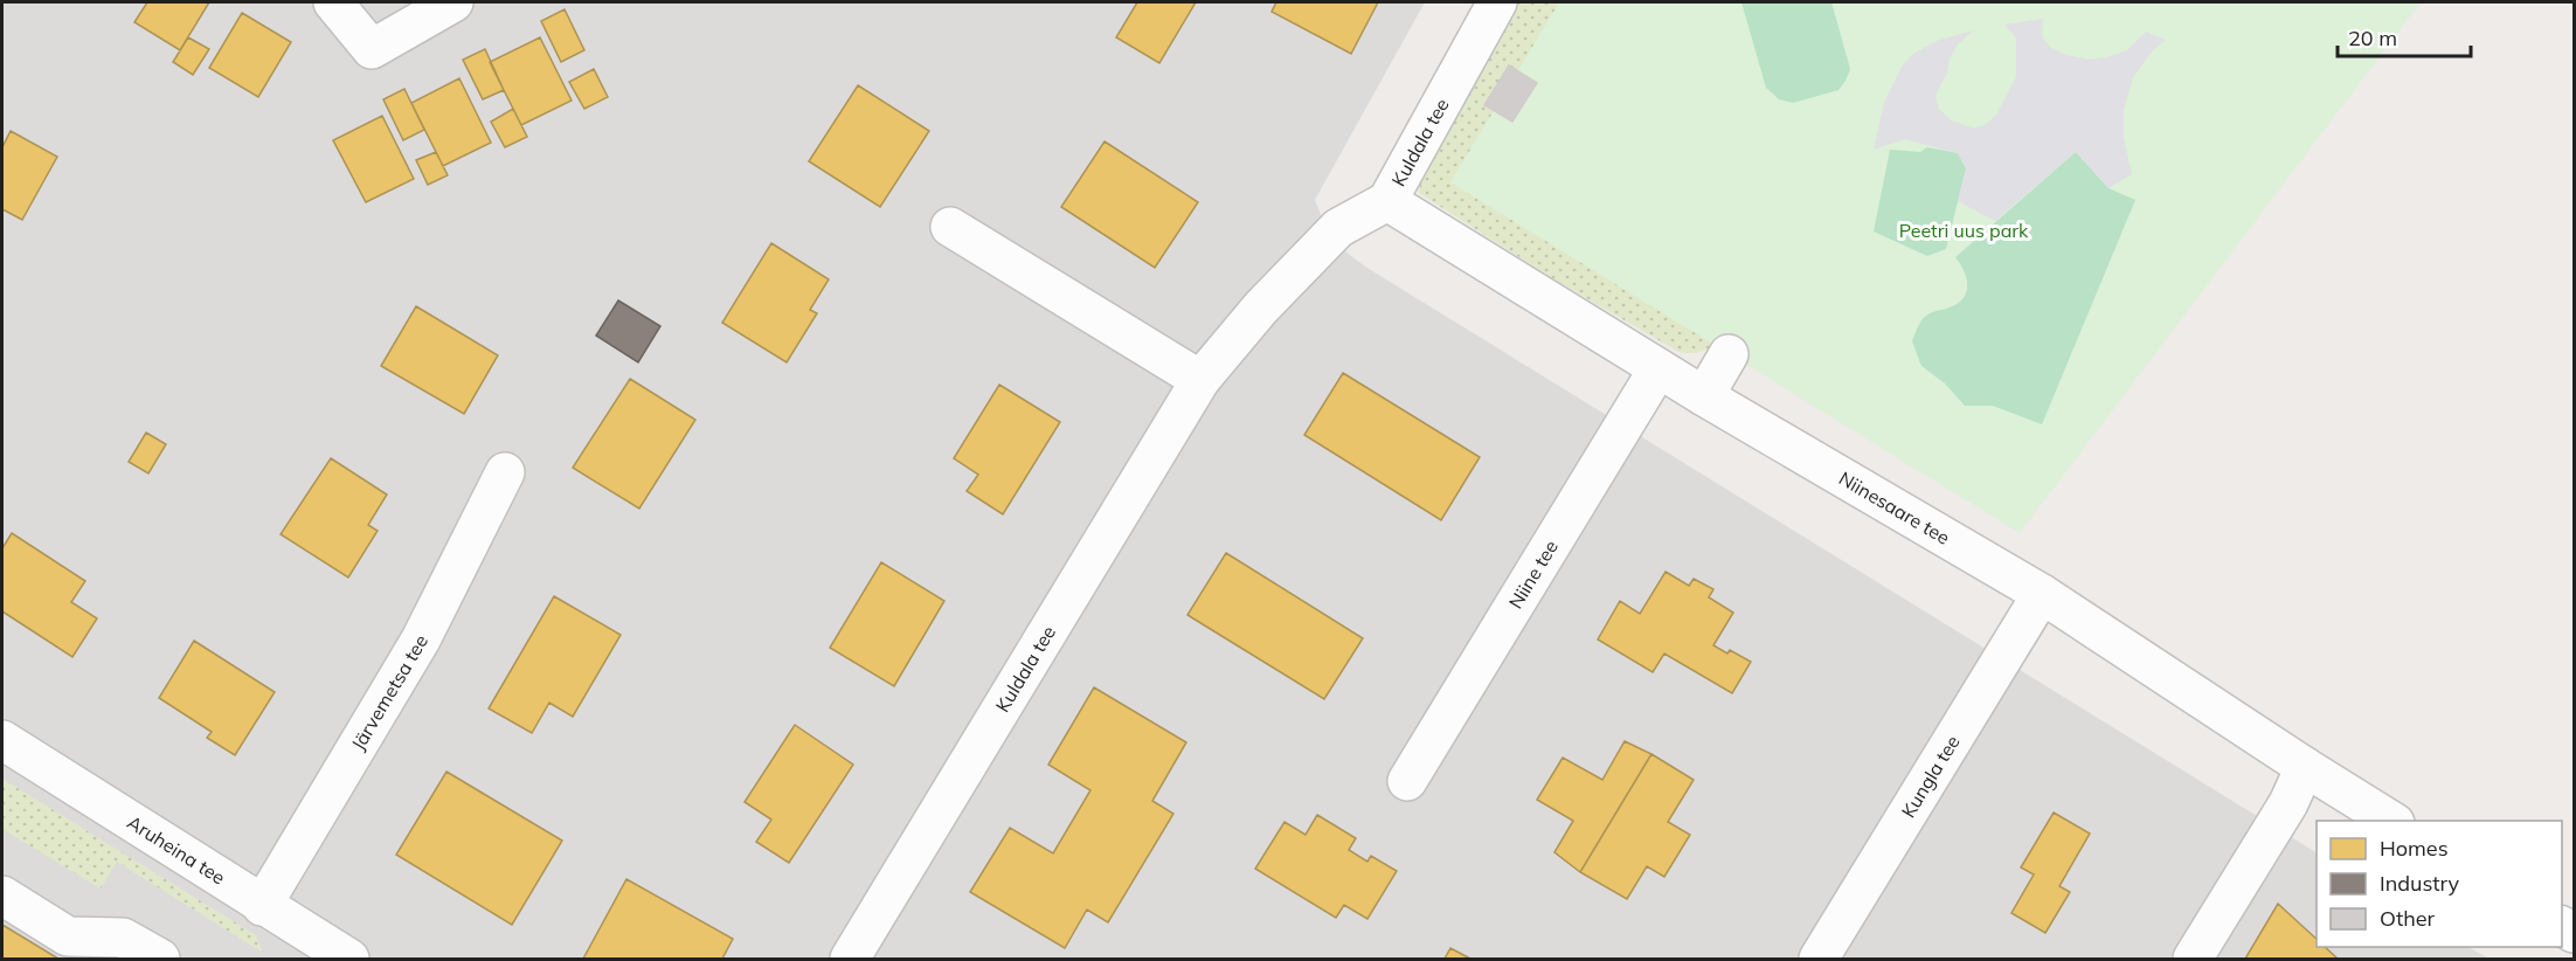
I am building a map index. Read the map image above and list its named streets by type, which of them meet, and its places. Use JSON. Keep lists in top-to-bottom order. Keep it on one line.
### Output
{"streets":{"street":["Kuldala tee","Niinesaare tee","Niine tee","Järvemetsa tee","Kungla tee","Aruheina tee"]},"crossings":[["Kuldala tee","Niinesaare tee"],["Niinesaare tee","Niine tee"],["Niinesaare tee","Kungla tee"],["Järvemetsa tee","Aruheina tee"]],"parks":["Peetri uus park"],"legend":["Homes","Industry","Other"],"scale_bar":"20 m"}
